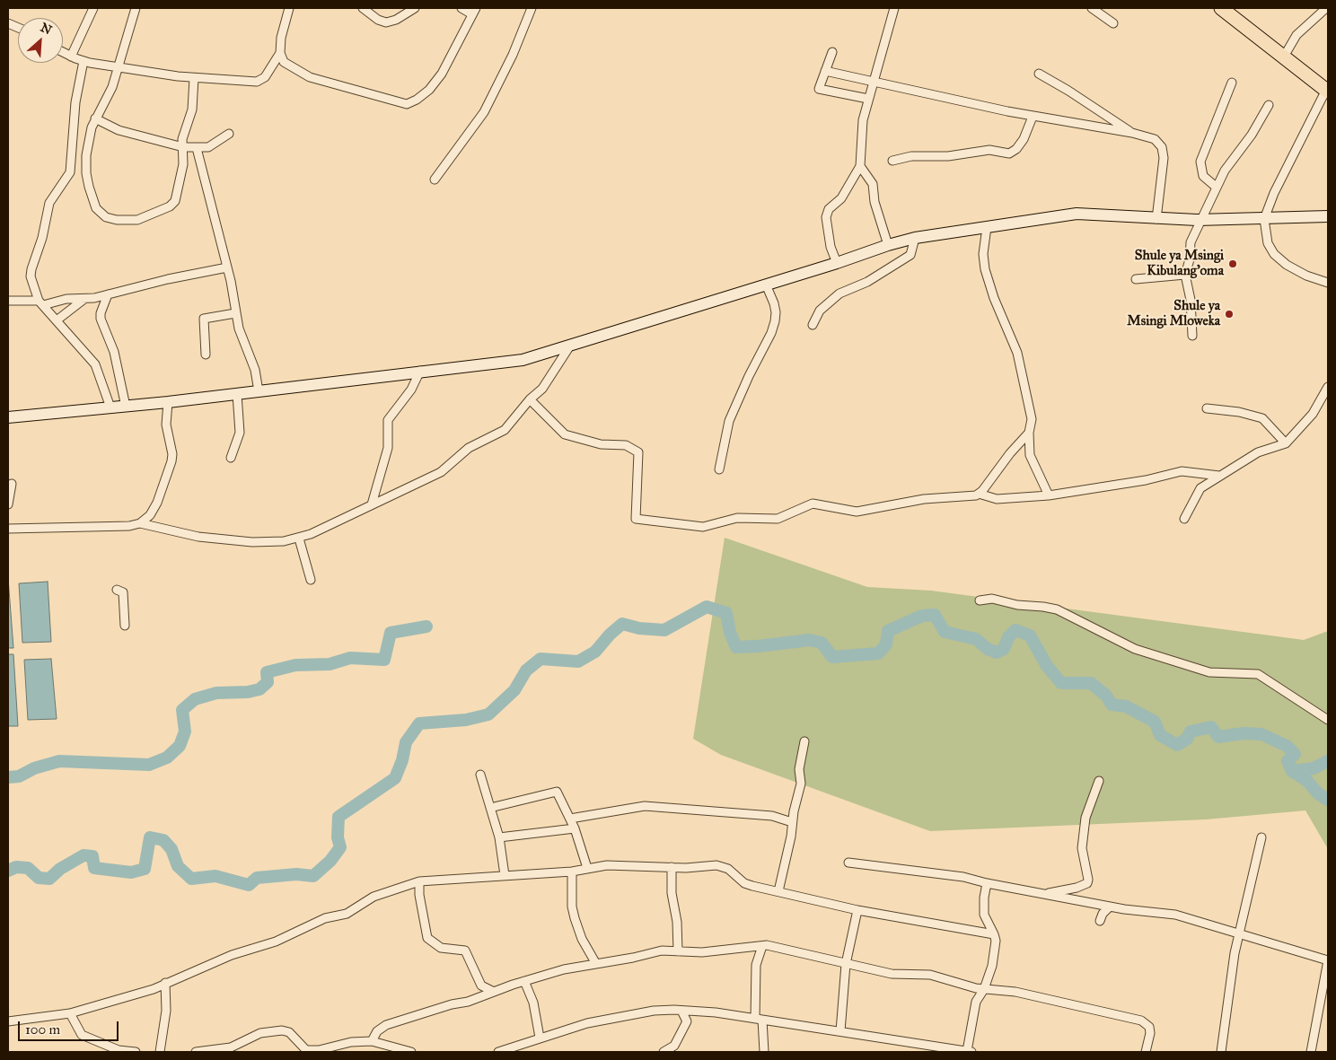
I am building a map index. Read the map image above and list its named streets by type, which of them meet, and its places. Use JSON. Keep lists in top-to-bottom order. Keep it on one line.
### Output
{"places":["Shule ya Msingi Kibulang'oma","Shule ya Msingi Mloweka"],"scale_bar":"100 m","north":"top right"}
